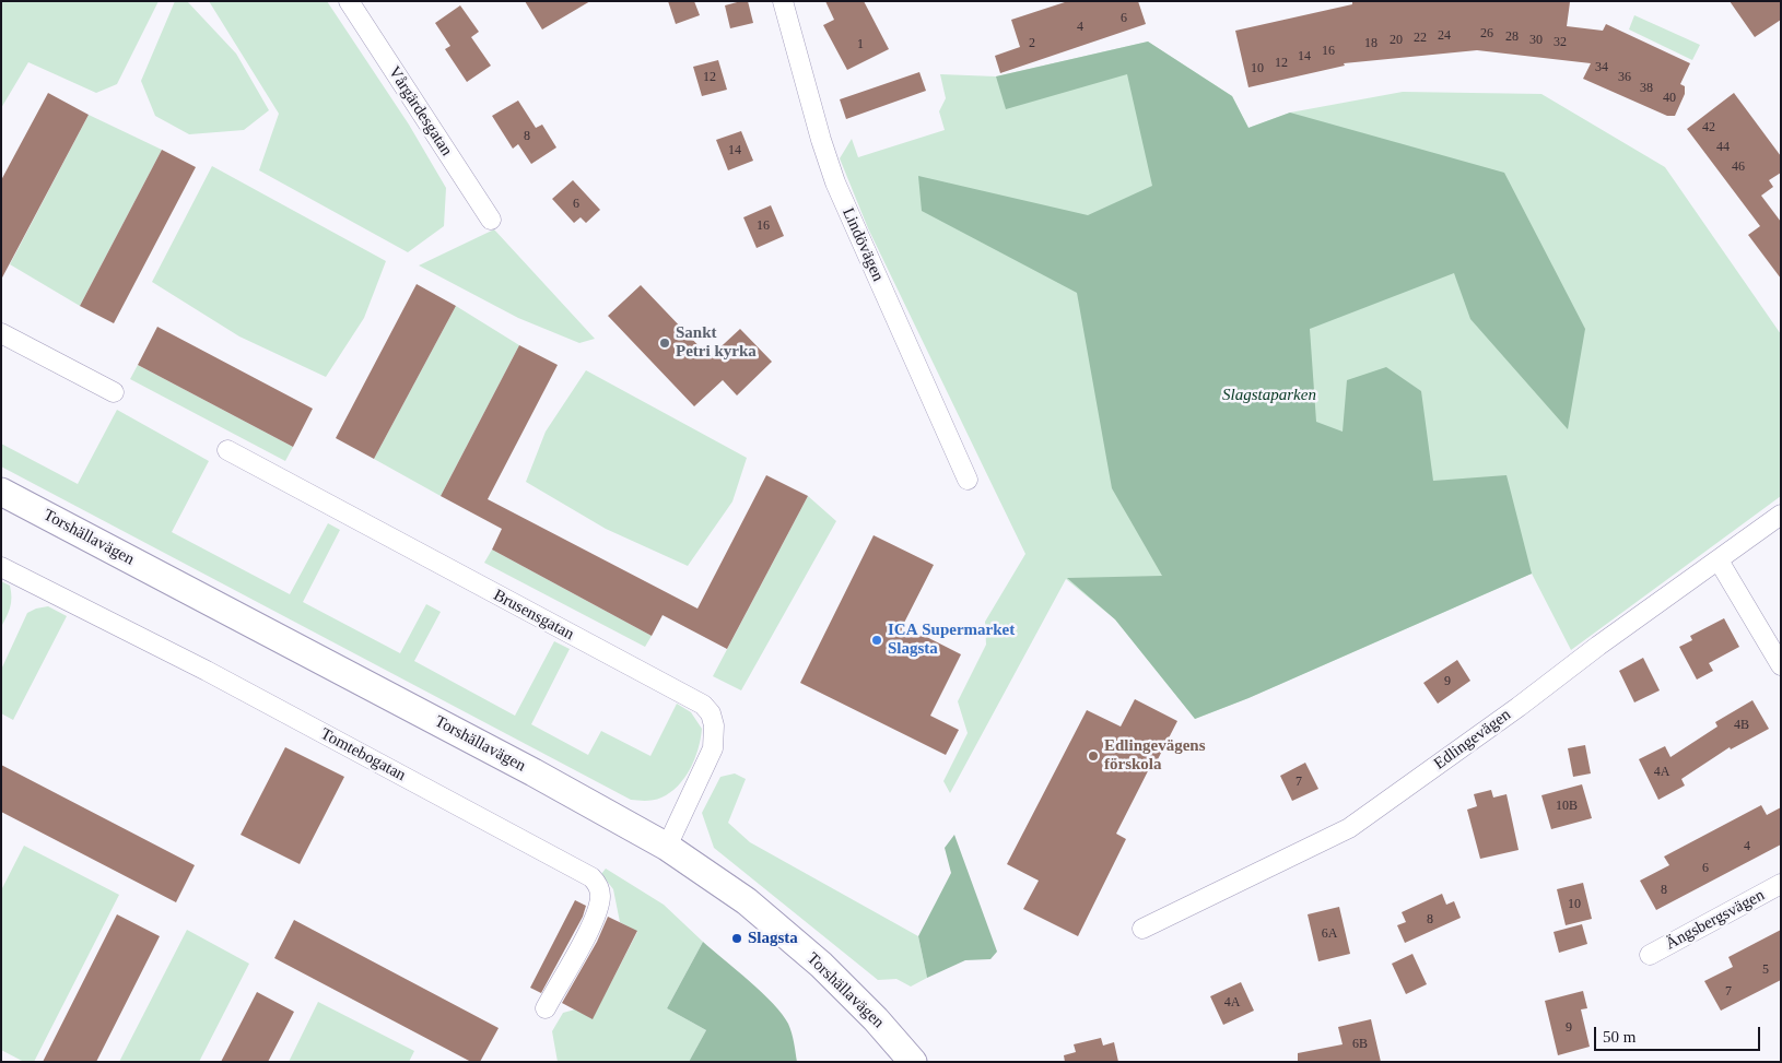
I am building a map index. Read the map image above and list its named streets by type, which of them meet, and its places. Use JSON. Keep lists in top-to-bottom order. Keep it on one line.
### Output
{"streets":{"main road":["Torshällavägen"],"street":["Vårgärdesgatan","Lindövägen","Brusensgatan","Edlingevägen","Tomtebogatan","Ängsbergsvägen"]},"crossings":[["Torshällavägen","Brusensgatan"]],"parks":["Slagstaparken"],"places":["Sankt Petri kyrka","ICA Supermarket Slagsta","Edlingevägens förskola","Slagsta"],"house_numbers":["6","4","26","24","28","22","20","30","32","2","18","1","16","14","12","34","10","12","36","38","40","42","8","44","14","46","6","16","9","4B","4A","7","10B","4","6","8","10","8","6A","5","7","4A","9","6B"],"scale_bar":"50 m"}
